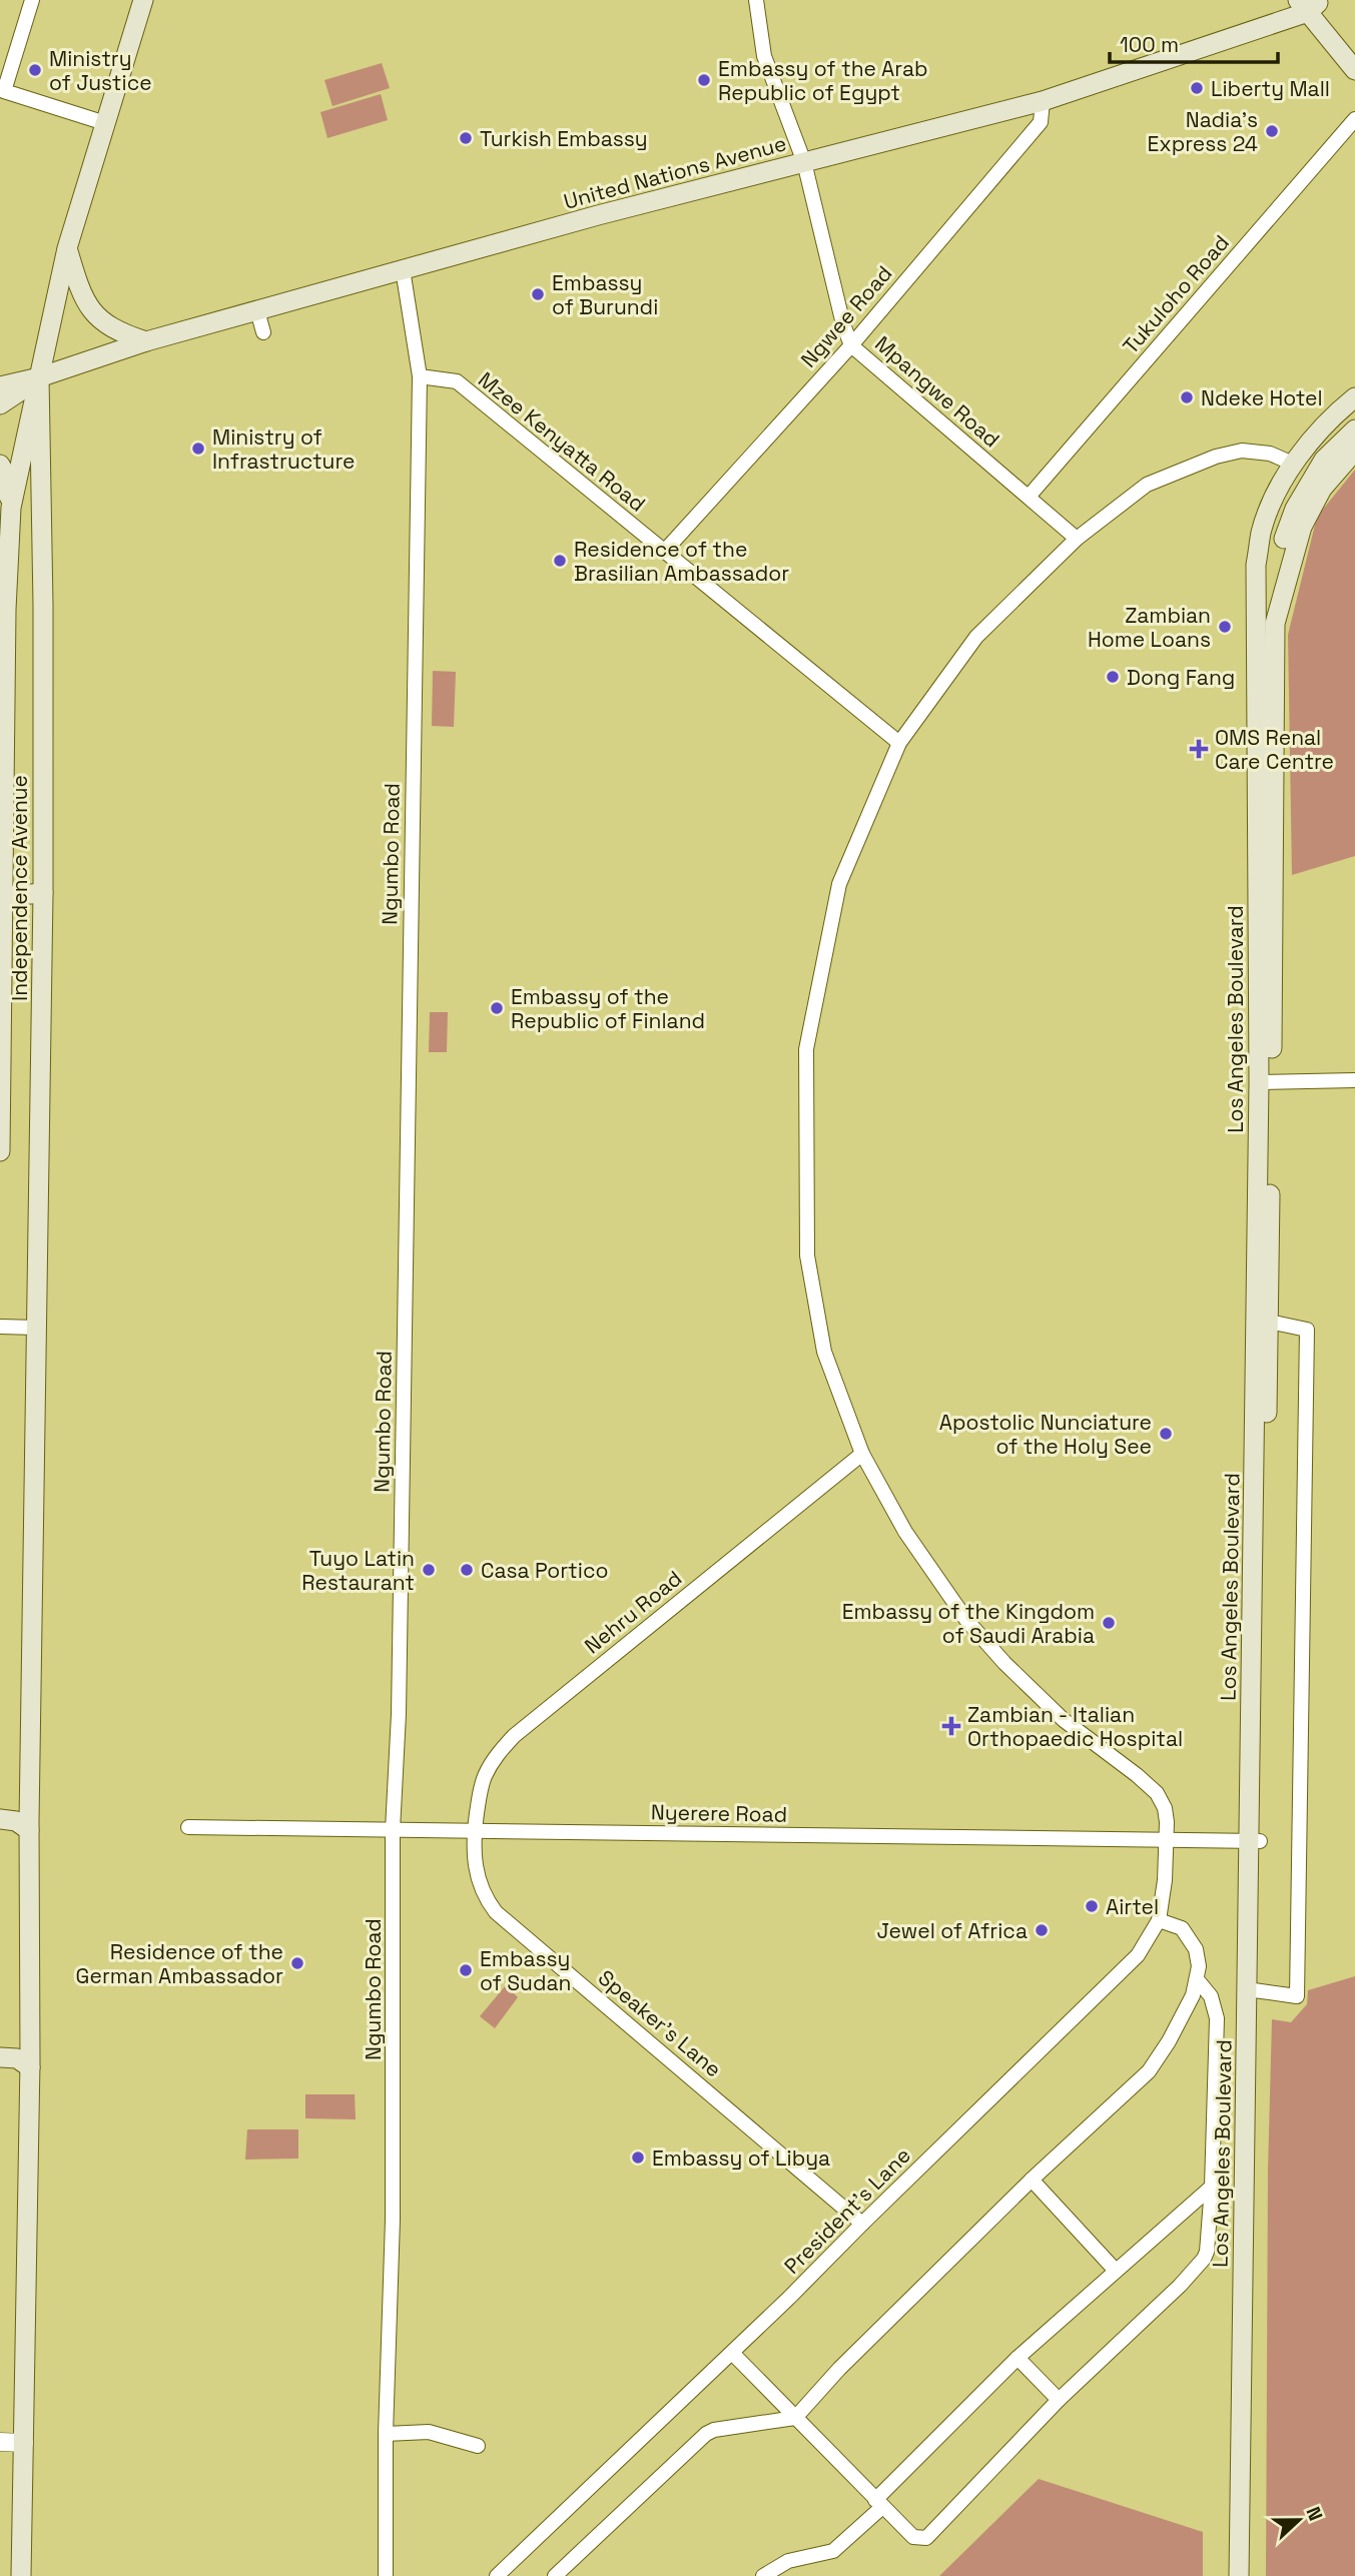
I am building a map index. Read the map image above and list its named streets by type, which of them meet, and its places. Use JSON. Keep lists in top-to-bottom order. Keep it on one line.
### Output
{"streets":{"main road":["United Nations Avenue","Independence Avenue","Los Angeles Boulevard"],"street":["Tukuloho Road","Ngwee Road","Mpangwe Road","Mzee Kenyatta Road","Ngumbo Road","Nehru Road","Nyerere Road","Speaker's Lane","President's Lane"]},"crossings":[["United Nations Avenue","Ngwee Road"],["United Nations Avenue","Mpangwe Road"],["United Nations Avenue","Ngumbo Road"],["United Nations Avenue","Independence Avenue"],["Tukuloho Road","Mpangwe Road"],["Ngwee Road","Mpangwe Road"],["Ngwee Road","Mzee Kenyatta Road"],["Mpangwe Road","President's Lane"],["Mzee Kenyatta Road","Ngumbo Road"],["Mzee Kenyatta Road","President's Lane"],["Ngumbo Road","Nyerere Road"],["Los Angeles Boulevard","Nyerere Road"],["Los Angeles Boulevard","President's Lane"],["Nehru Road","Nyerere Road"],["Nehru Road","Speaker's Lane"],["Nehru Road","President's Lane"],["Nyerere Road","Speaker's Lane"],["Nyerere Road","President's Lane"],["Speaker's Lane","President's Lane"]],"places":{"other":["Ministry of Justice","Embassy of the Arab Republic of Egypt","Liberty Mall","Nadia's Express 24","Turkish Embassy","Embassy of Burundi","Ndeke Hotel","Ministry of Infrastructure","Residence of the Brasilian Ambassador","Zambian Home Loans","Dong Fang","Embassy of the Republic of Finland","Apostolic Nunciature of the Holy See","Tuyo Latin Restaurant","Casa Portico","Embassy of the Kingdom of Saudi Arabia","Airtel","Jewel of Africa","Residence of the German Ambassador","Embassy of Sudan","Embassy of Libya"],"health":["OMS Renal Care Centre","Zambian - Italian Orthopaedic Hospital"]},"scale_bar":"100 m","north":"right"}
